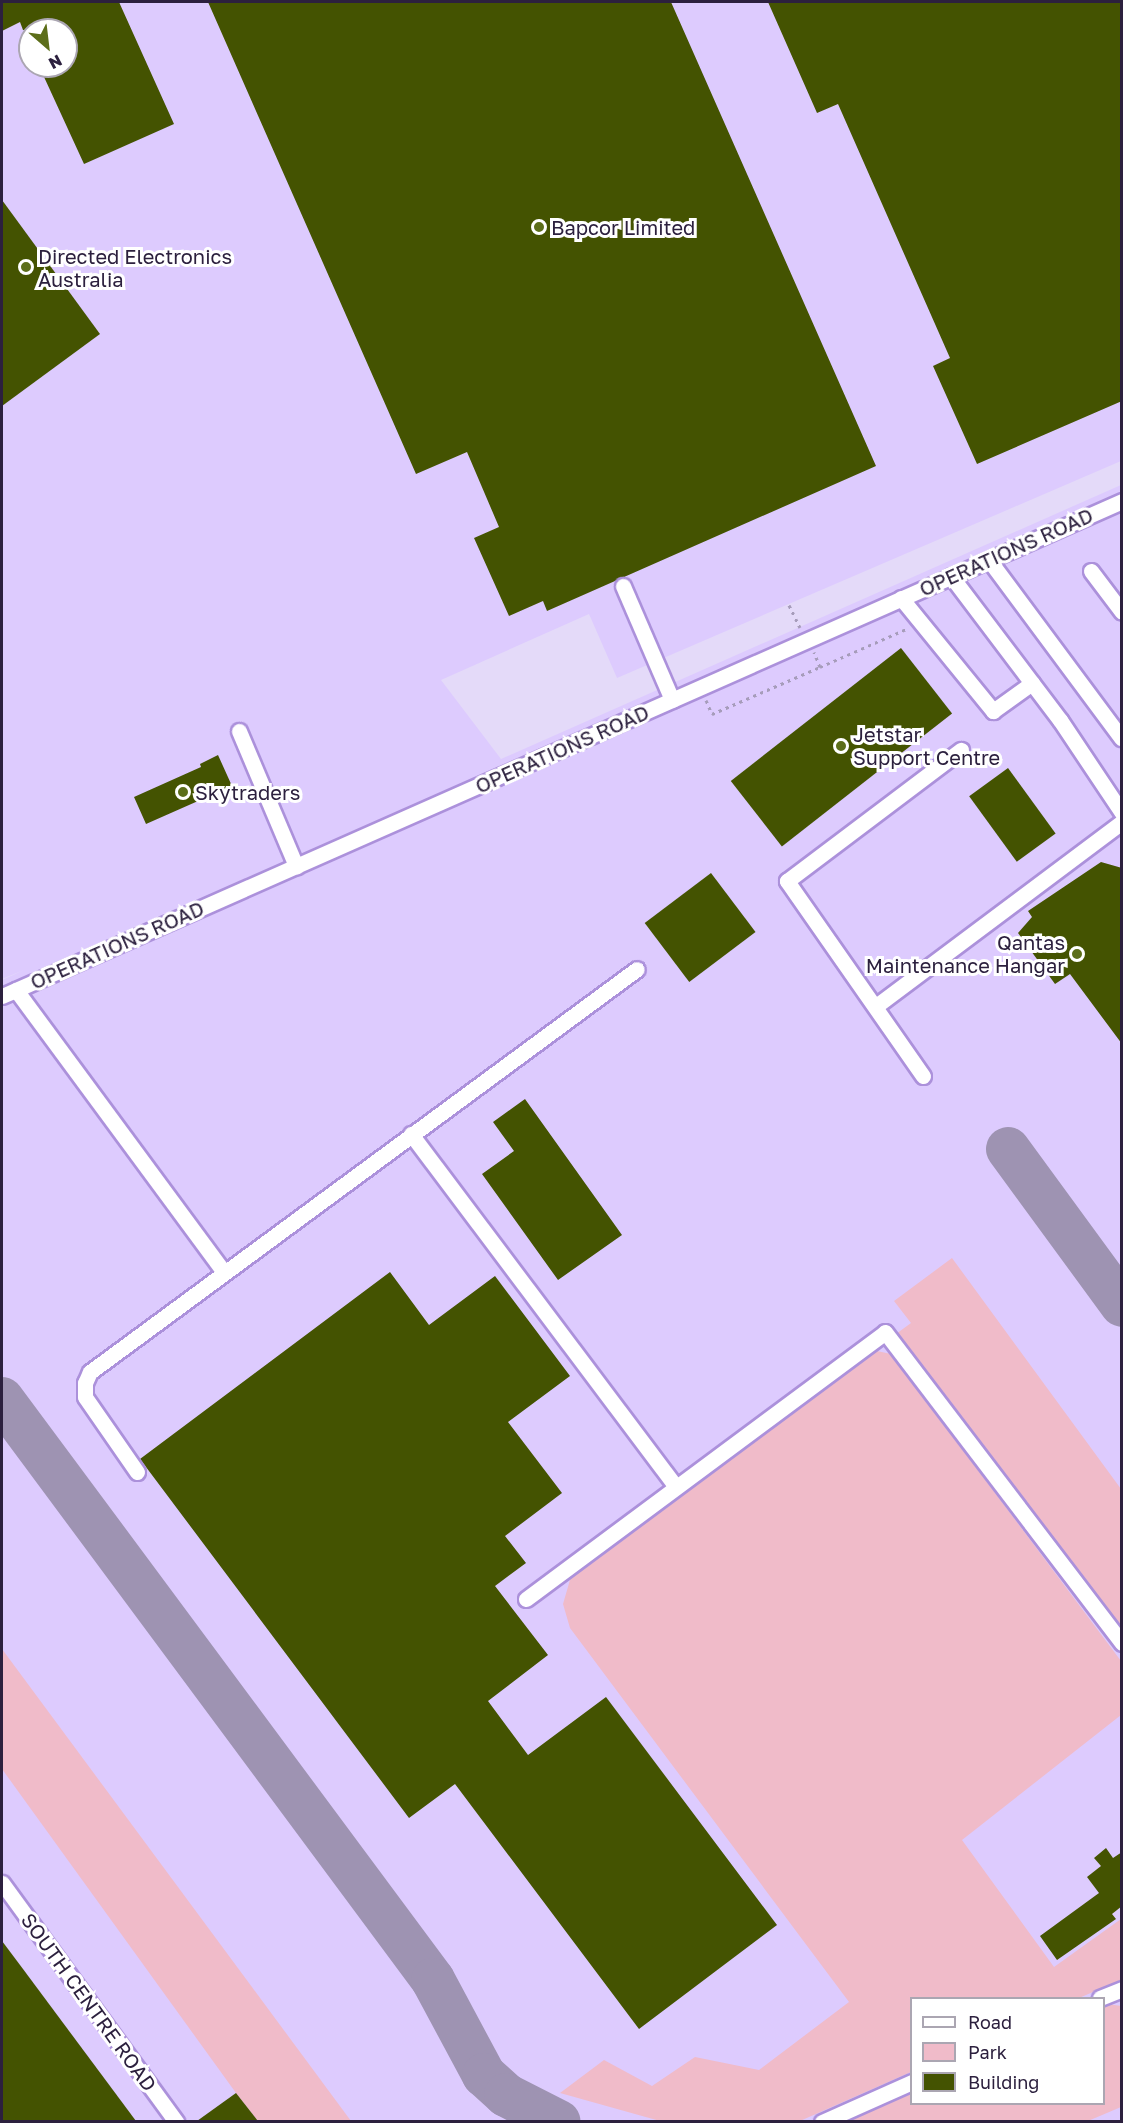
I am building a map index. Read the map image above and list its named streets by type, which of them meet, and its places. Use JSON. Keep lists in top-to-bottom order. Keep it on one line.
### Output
{"streets":{"street":["OPERATIONS ROAD","SOUTH CENTRE ROAD"]},"places":["Bapcor Limited","Directed Electronics Australia","Jetstar Support Centre","Skytraders","Qantas Maintenance Hangar"],"legend":["Road","Park","Building"],"north":"bottom right"}
